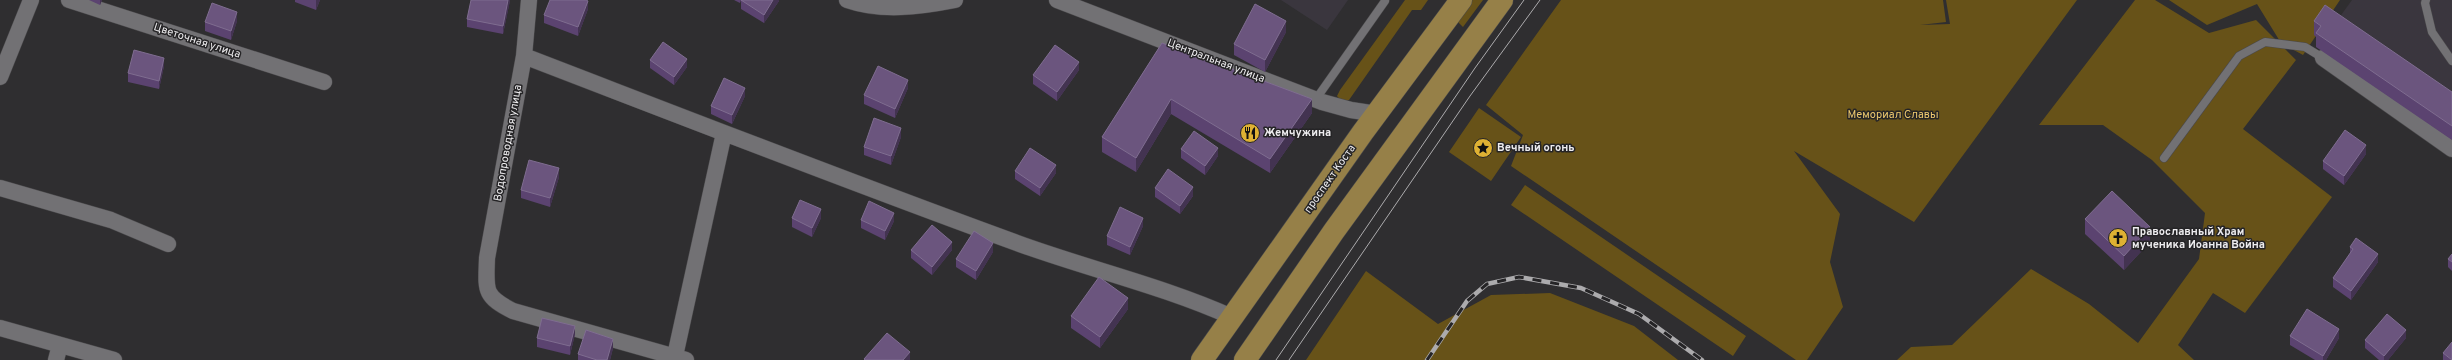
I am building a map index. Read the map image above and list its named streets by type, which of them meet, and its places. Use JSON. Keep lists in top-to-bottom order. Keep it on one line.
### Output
{"streets":{"main road":["проспект Коста"],"street":["Цветочная улица","Центральная улица","Водопроводная улица"]},"crossings":[["Центральная улица","проспект Коста"]],"parks":["Мемориал Славы"],"places":{"restaurant":["Жемчужина"],"place":["Вечный огонь"],"church":["Православный Храм мученика Иоанна Война"]}}
